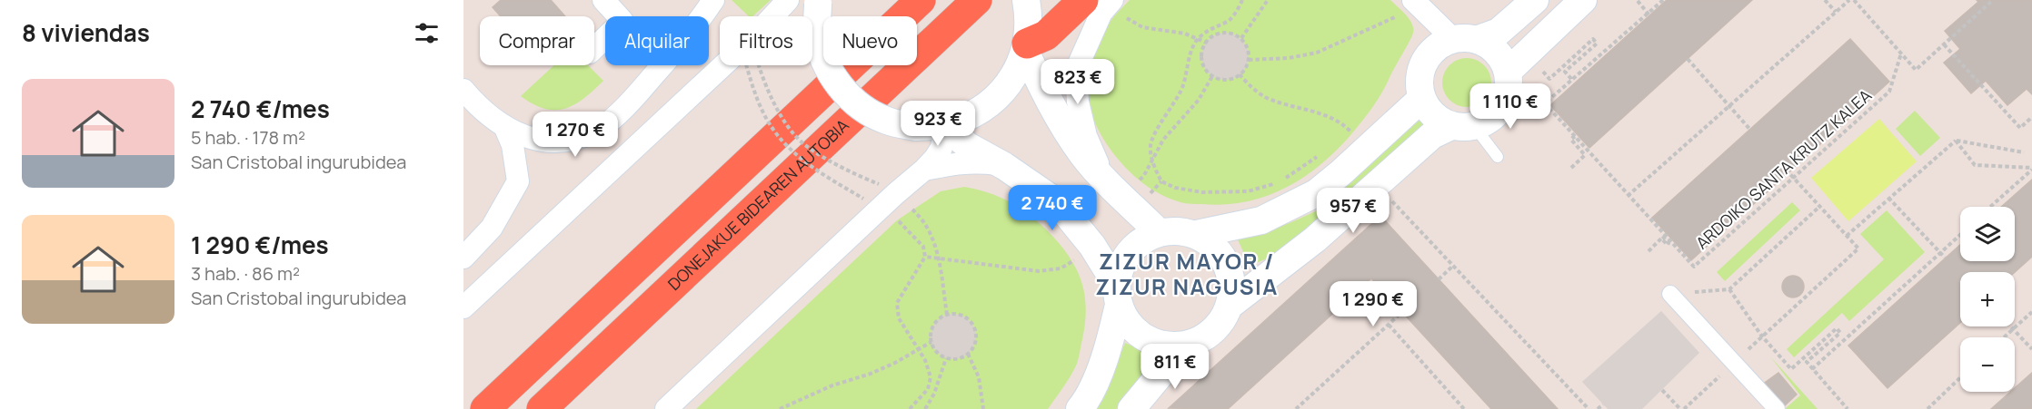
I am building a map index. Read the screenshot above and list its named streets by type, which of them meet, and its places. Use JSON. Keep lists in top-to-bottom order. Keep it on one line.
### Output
{"streets":{"highway":["DONEJAKUE BIDEAREN AUTOBIA"],"path":["ARDOIKO SANTA KRUTZ KALEA"]},"districts":["ZIZUR MAYOR / ZIZUR NAGUSIA"],"page":{"heading":"8 viviendas","chip":["Comprar","Alquilar","Filtros","Nuevo"],"price":["823 €","1 110 €","923 €","1 270 €","2 740 €","957 €","1 290 €","811 €"],"list":[{"name":"2 740 €/mes","note":"5 hab. · 178 m² · San Cristobal ingurubidea"},{"name":"1 290 €/mes","note":"3 hab. · 86 m² · San Cristobal ingurubidea"}],"map_buttons":["+","−"]}}
